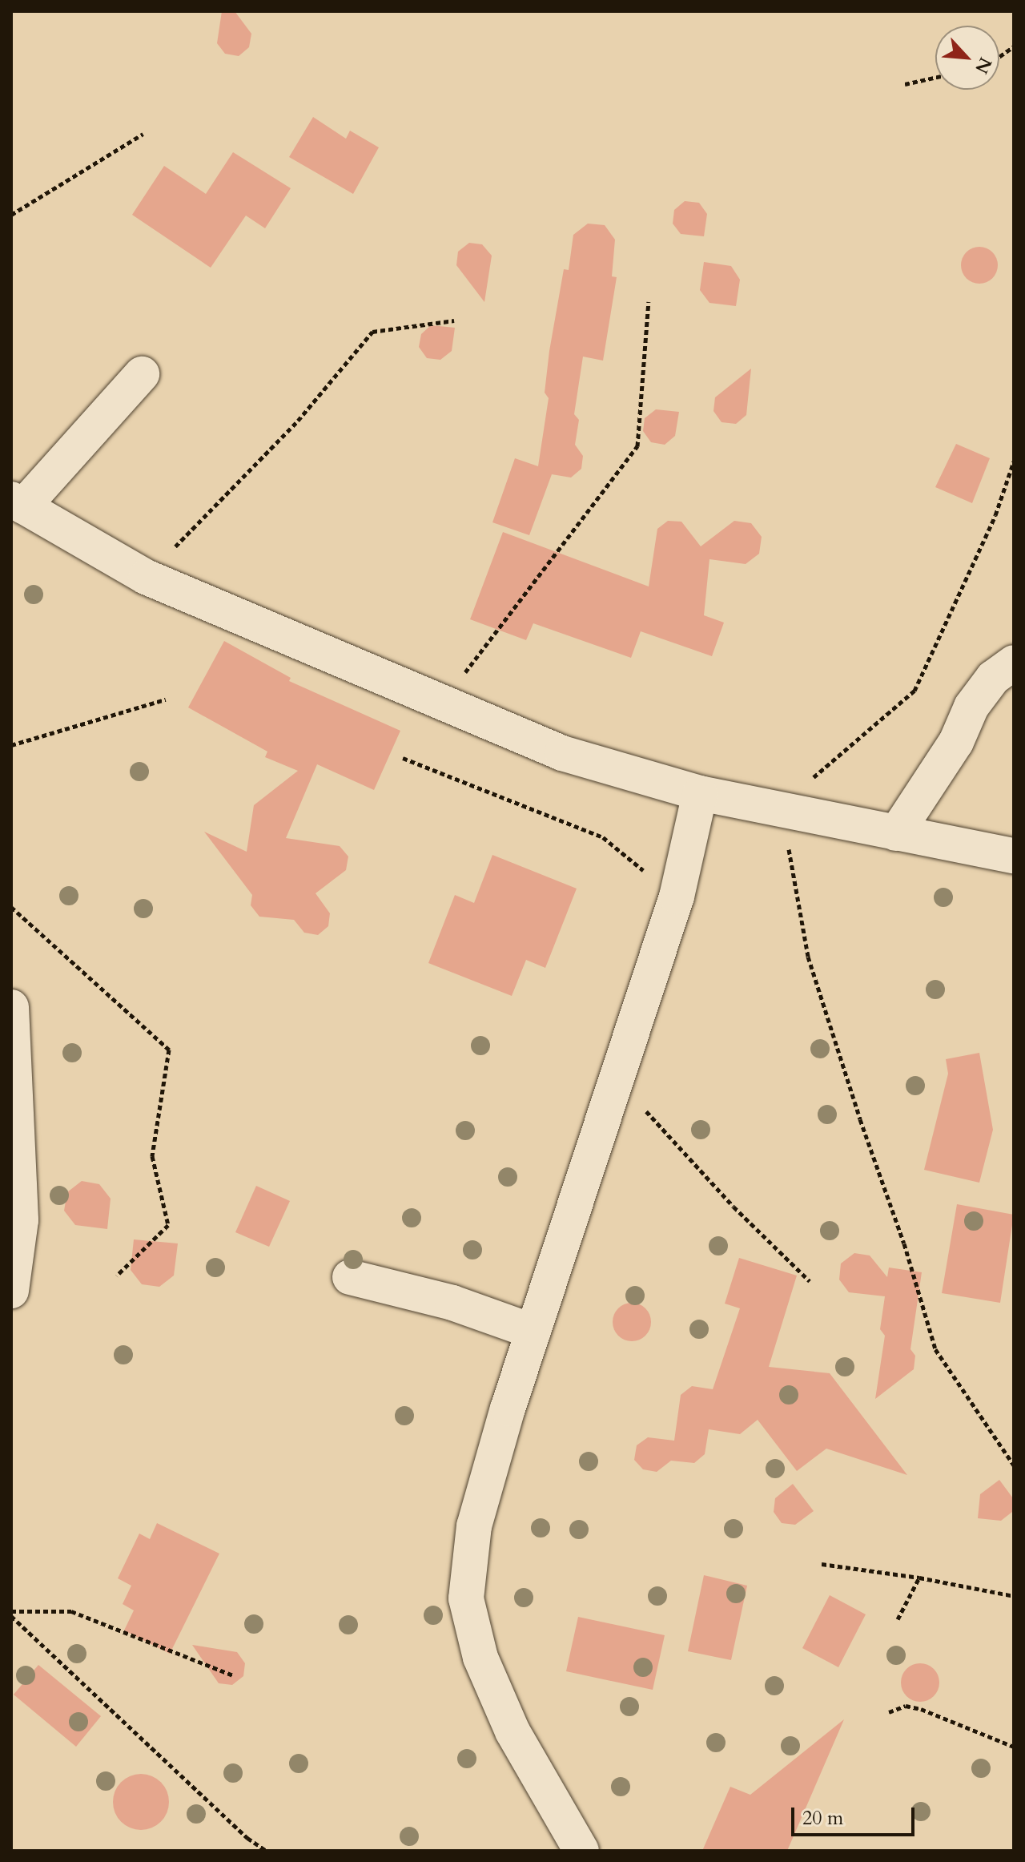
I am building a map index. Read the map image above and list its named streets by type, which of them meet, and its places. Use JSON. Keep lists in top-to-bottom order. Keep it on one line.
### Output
{"scale_bar":"20 m","north":"bottom right"}
